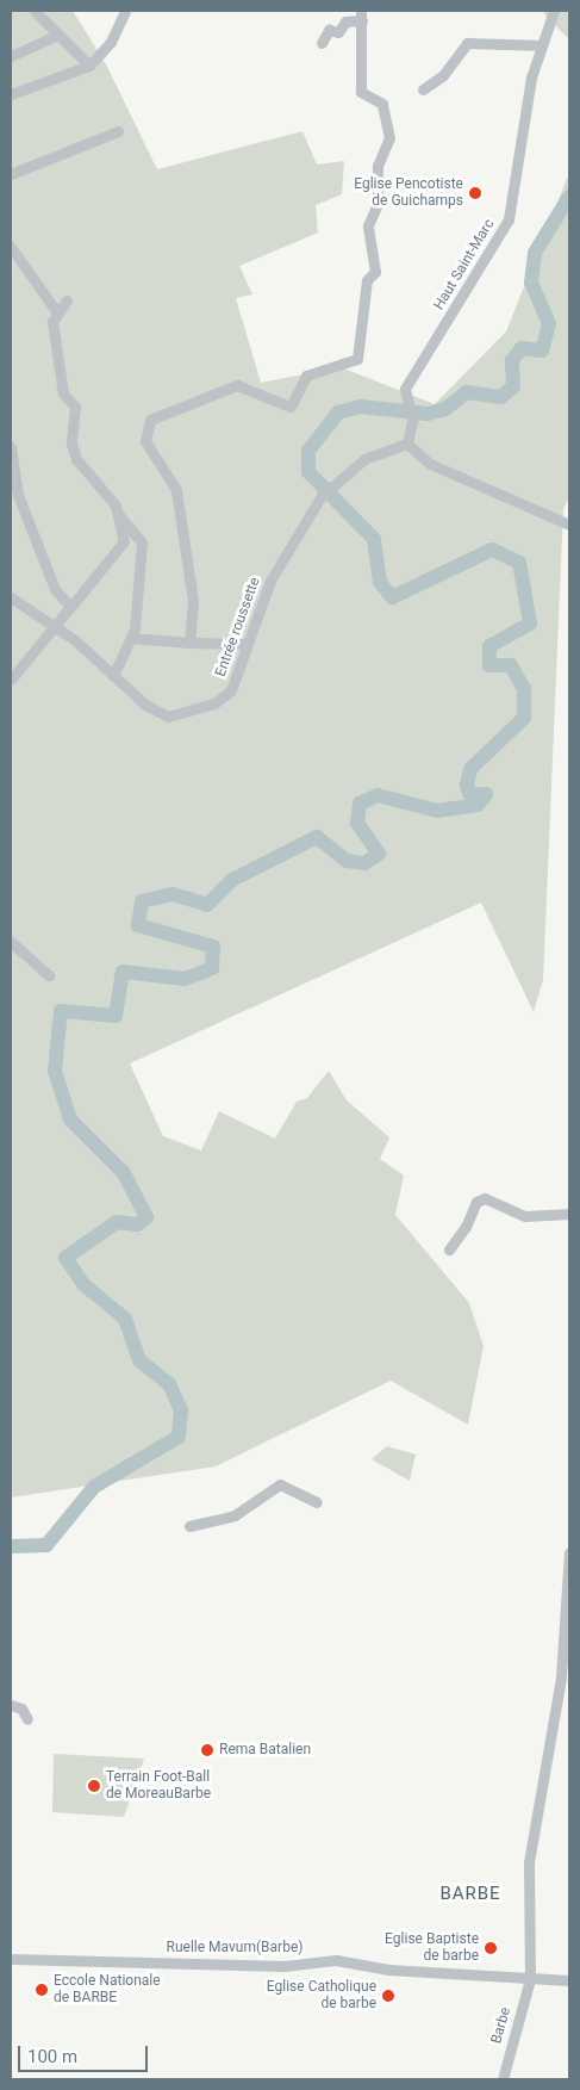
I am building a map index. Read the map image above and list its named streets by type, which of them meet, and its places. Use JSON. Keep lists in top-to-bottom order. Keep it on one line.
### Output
{"streets":{"street":["Haut Saint-Marc","Entrée roussette","Ruelle Mavum(Barbe)","Barbe"]},"crossings":[["Haut Saint-Marc","Entrée roussette"],["Ruelle Mavum(Barbe)","Barbe"]],"districts":["BARBE"],"places":["Eglise Pencotiste de Guichamps","Rema Batalien","Terrain Foot-Ball de MoreauBarbe","Eglise Baptiste de barbe","Eccole Nationale de BARBE","Eglise Catholique de barbe"],"scale_bar":"100 m"}
